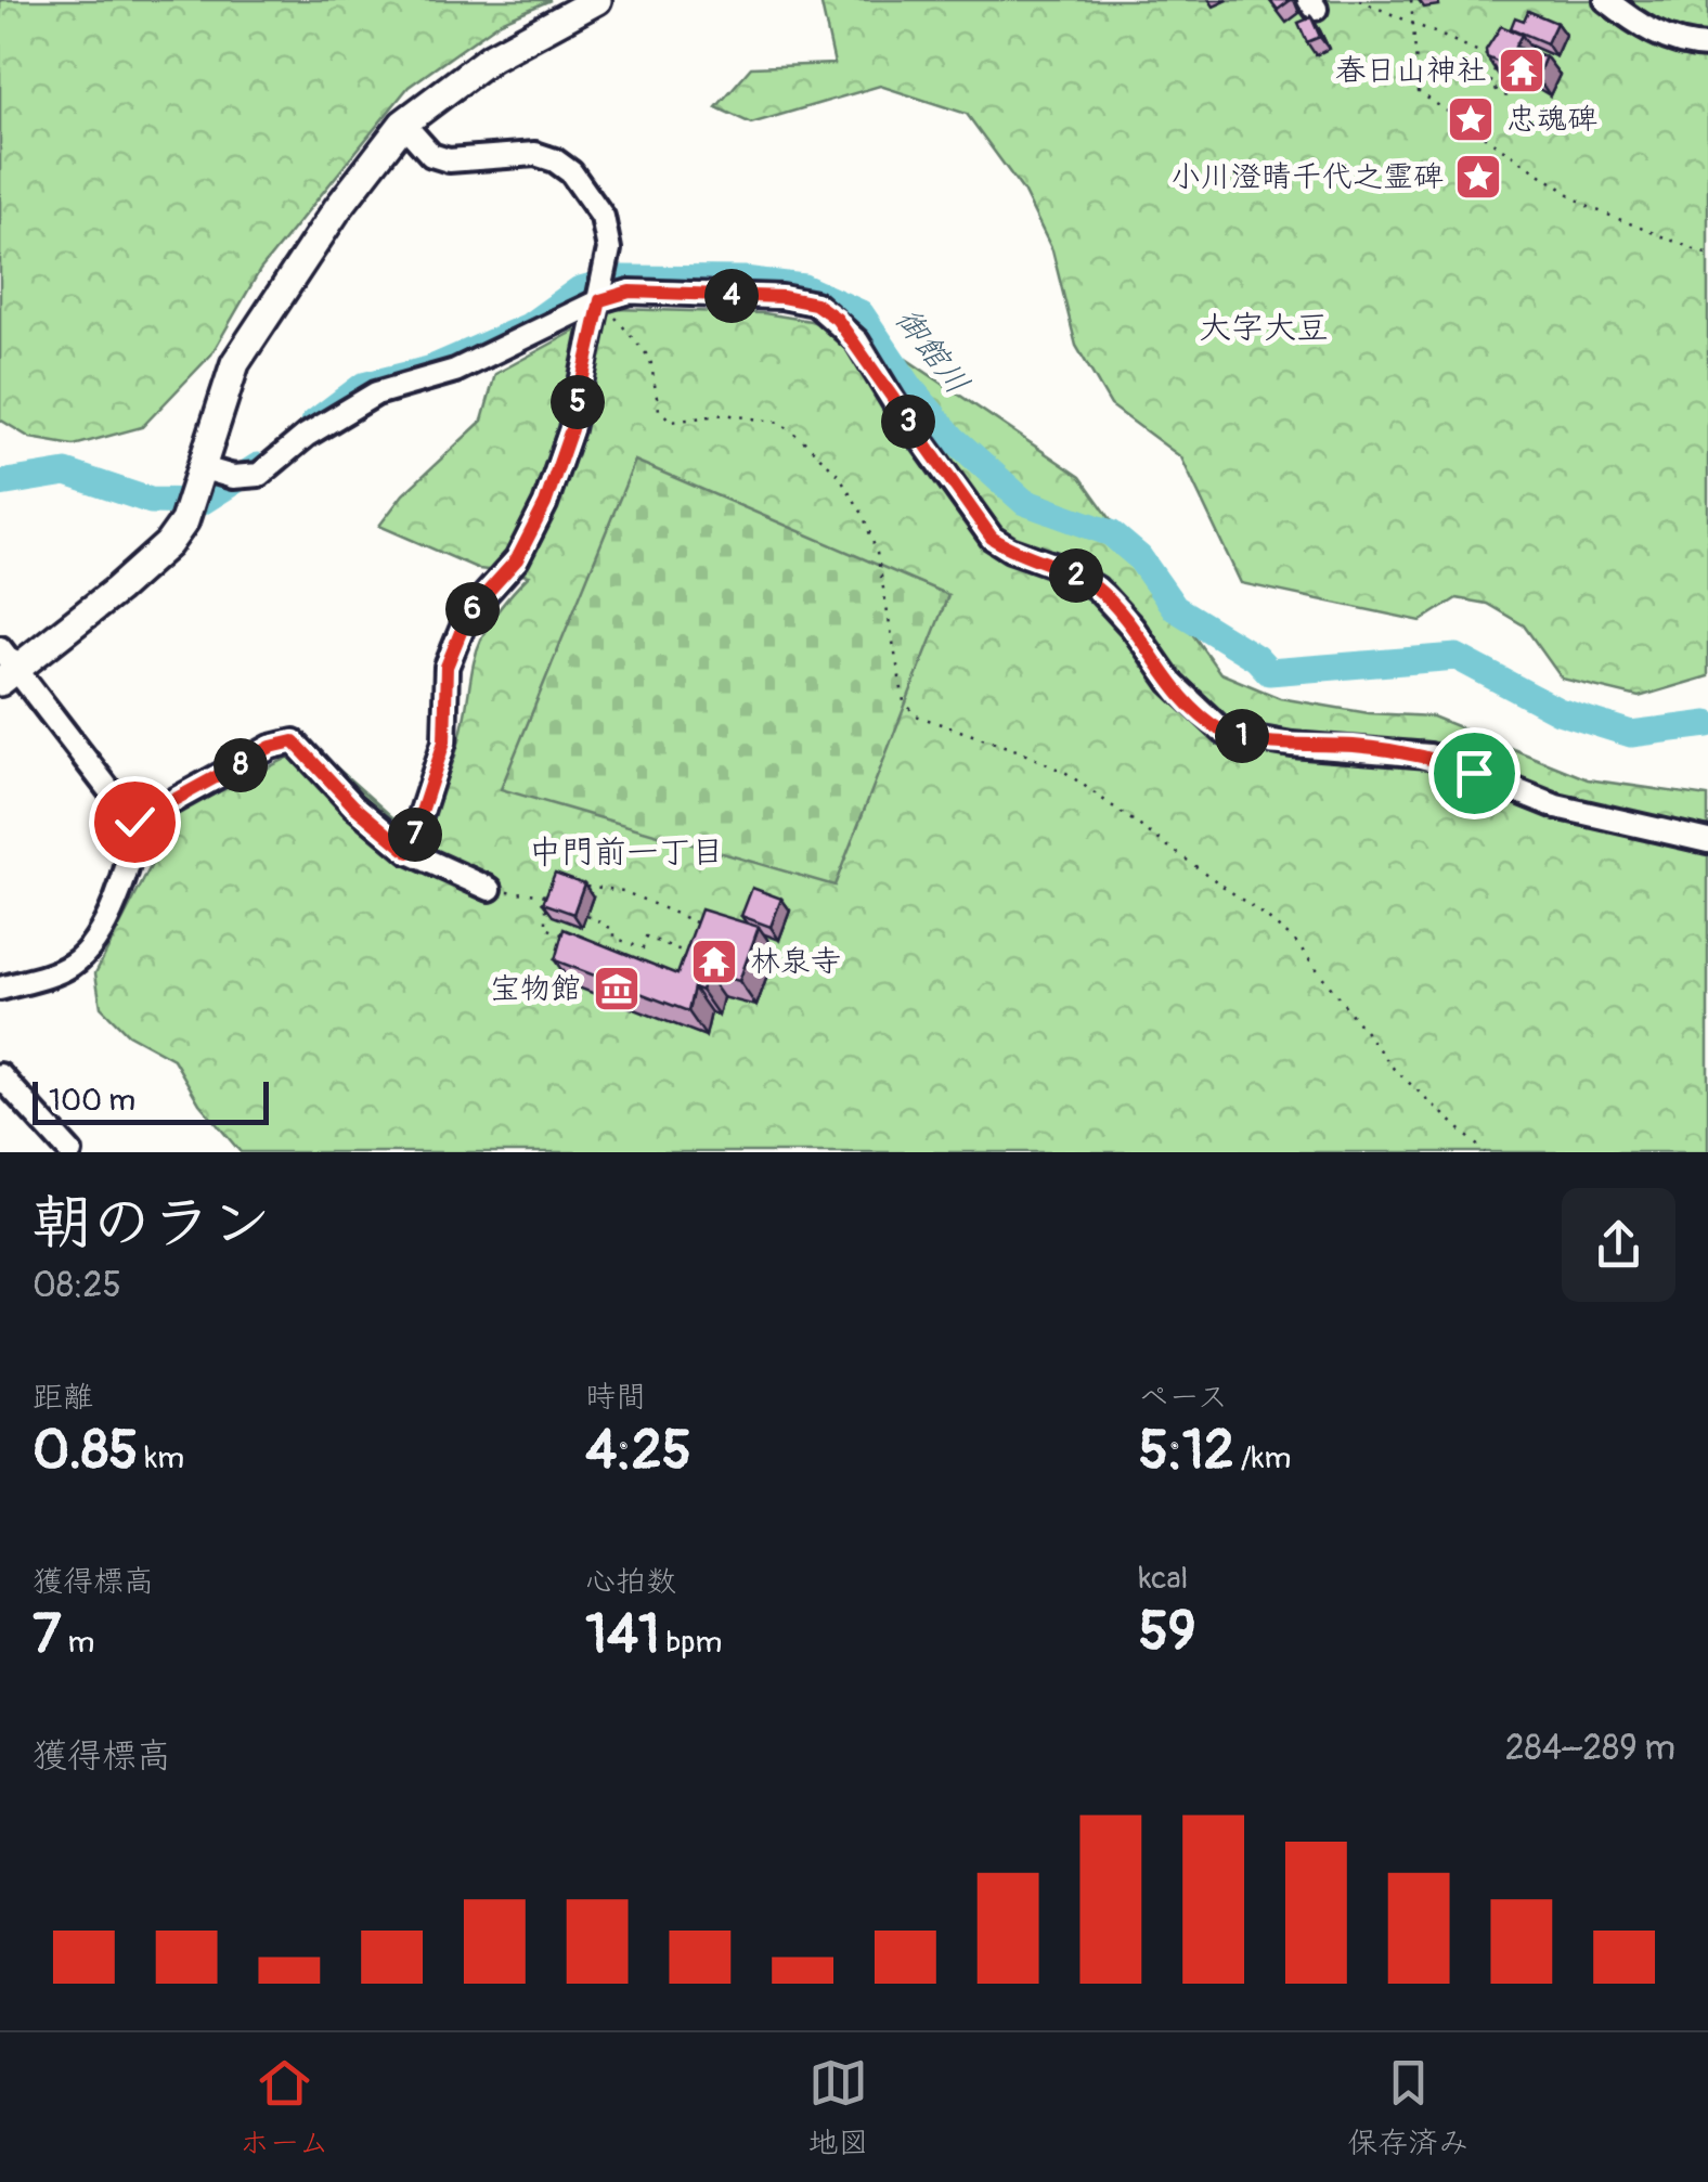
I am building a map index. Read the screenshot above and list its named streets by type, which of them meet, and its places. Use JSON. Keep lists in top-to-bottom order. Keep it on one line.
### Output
{"districts":["大字大豆","中門前一丁目"],"water":["御館川"],"places":{"temple":["春日山神社","林泉寺"],"place":["忠魂碑","小川澄晴千代之霊碑"],"museum":["宝物館"]},"scale_bar":"100 m","page":{"pins":["4","5","3","2","6","1","8","7"],"scale":"100 m","heading":["朝のラン","08:25"],"stats":[["距離","0.85 km"],["時間","4:25"],["ペース","5:12 /km"],["獲得標高","7 m"],["心拍数","141 bpm"],["kcal","59"]],"chart":["獲得標高","284–289 m"],"tabs":["ホーム","地図","保存済み"]}}
